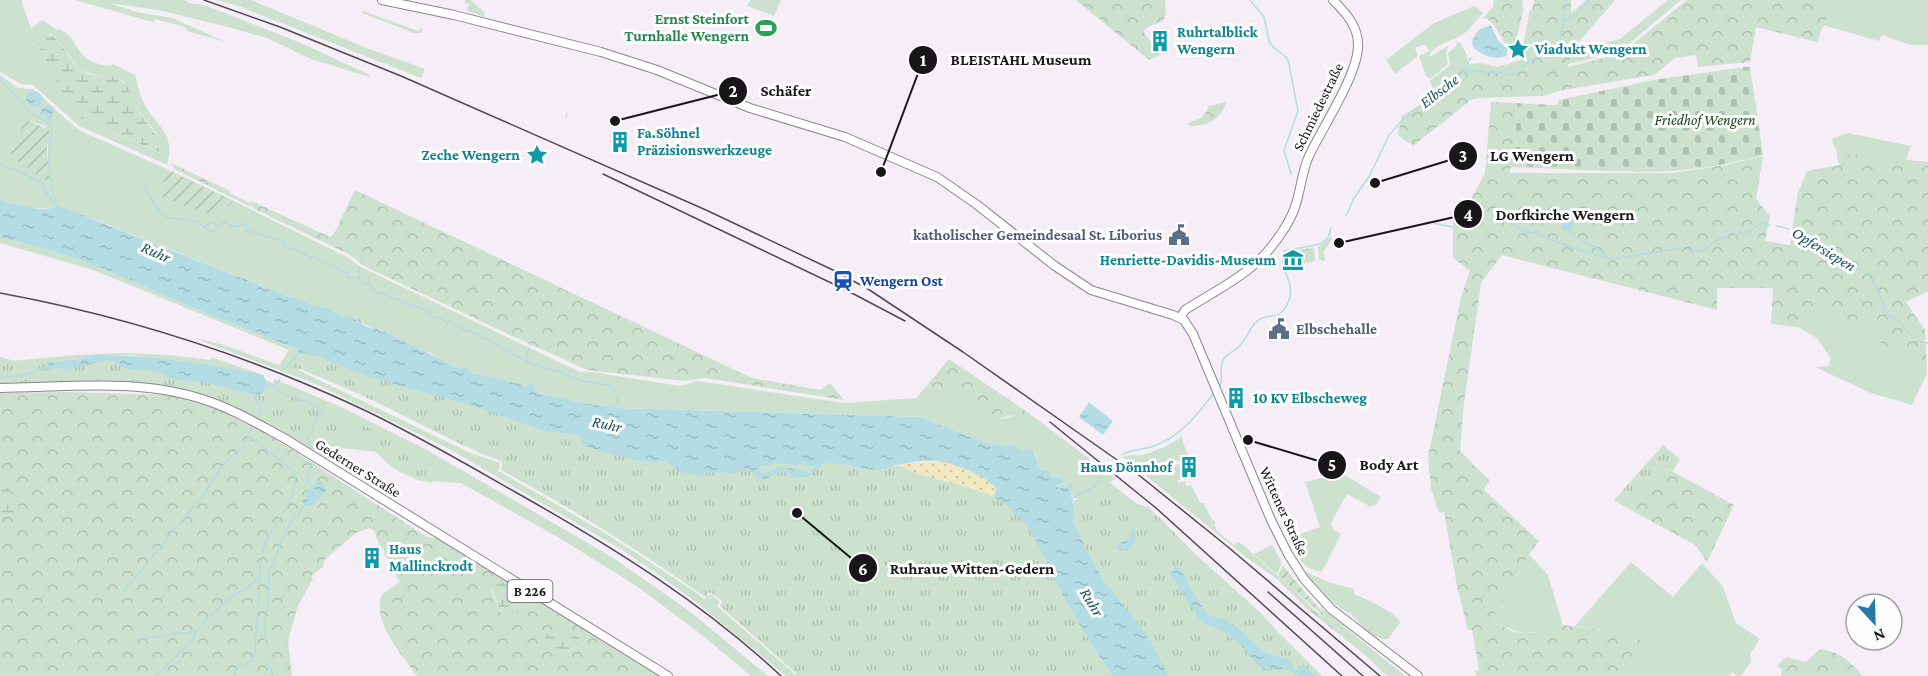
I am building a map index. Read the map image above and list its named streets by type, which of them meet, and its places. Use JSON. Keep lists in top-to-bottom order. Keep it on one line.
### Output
{"streets":{"main road":["Schmiedestraße","Gederner Straße","Wittener Straße","B 226"]},"crossings":[["Schmiedestraße","Wittener Straße"]],"water":["Elbsche","Opfersiepen","Ruhr"],"parks":["Friedhof Wengern"],"places":{"sports":["Ernst Steinfort Turnhalle Wengern"],"building":["Ruhrtalblick Wengern","Fa.Söhnel Präzisionswerkzeuge","10 KV Elbscheweg","Haus Dönnhof","Haus Mallinckrodt"],"place":["Viadukt Wengern","Zeche Wengern"],"other":["Schäfer","BLEISTAHL Museum","LG Wengern","Dorfkirche Wengern","Body Art","Ruhraue Witten-Gedern"],"public building":["katholischer Gemeindesaal St. Liborius","Elbschehalle"],"museum":["Henriette-Davidis-Museum"],"station":["Wengern Ost"]},"north":"bottom"}
